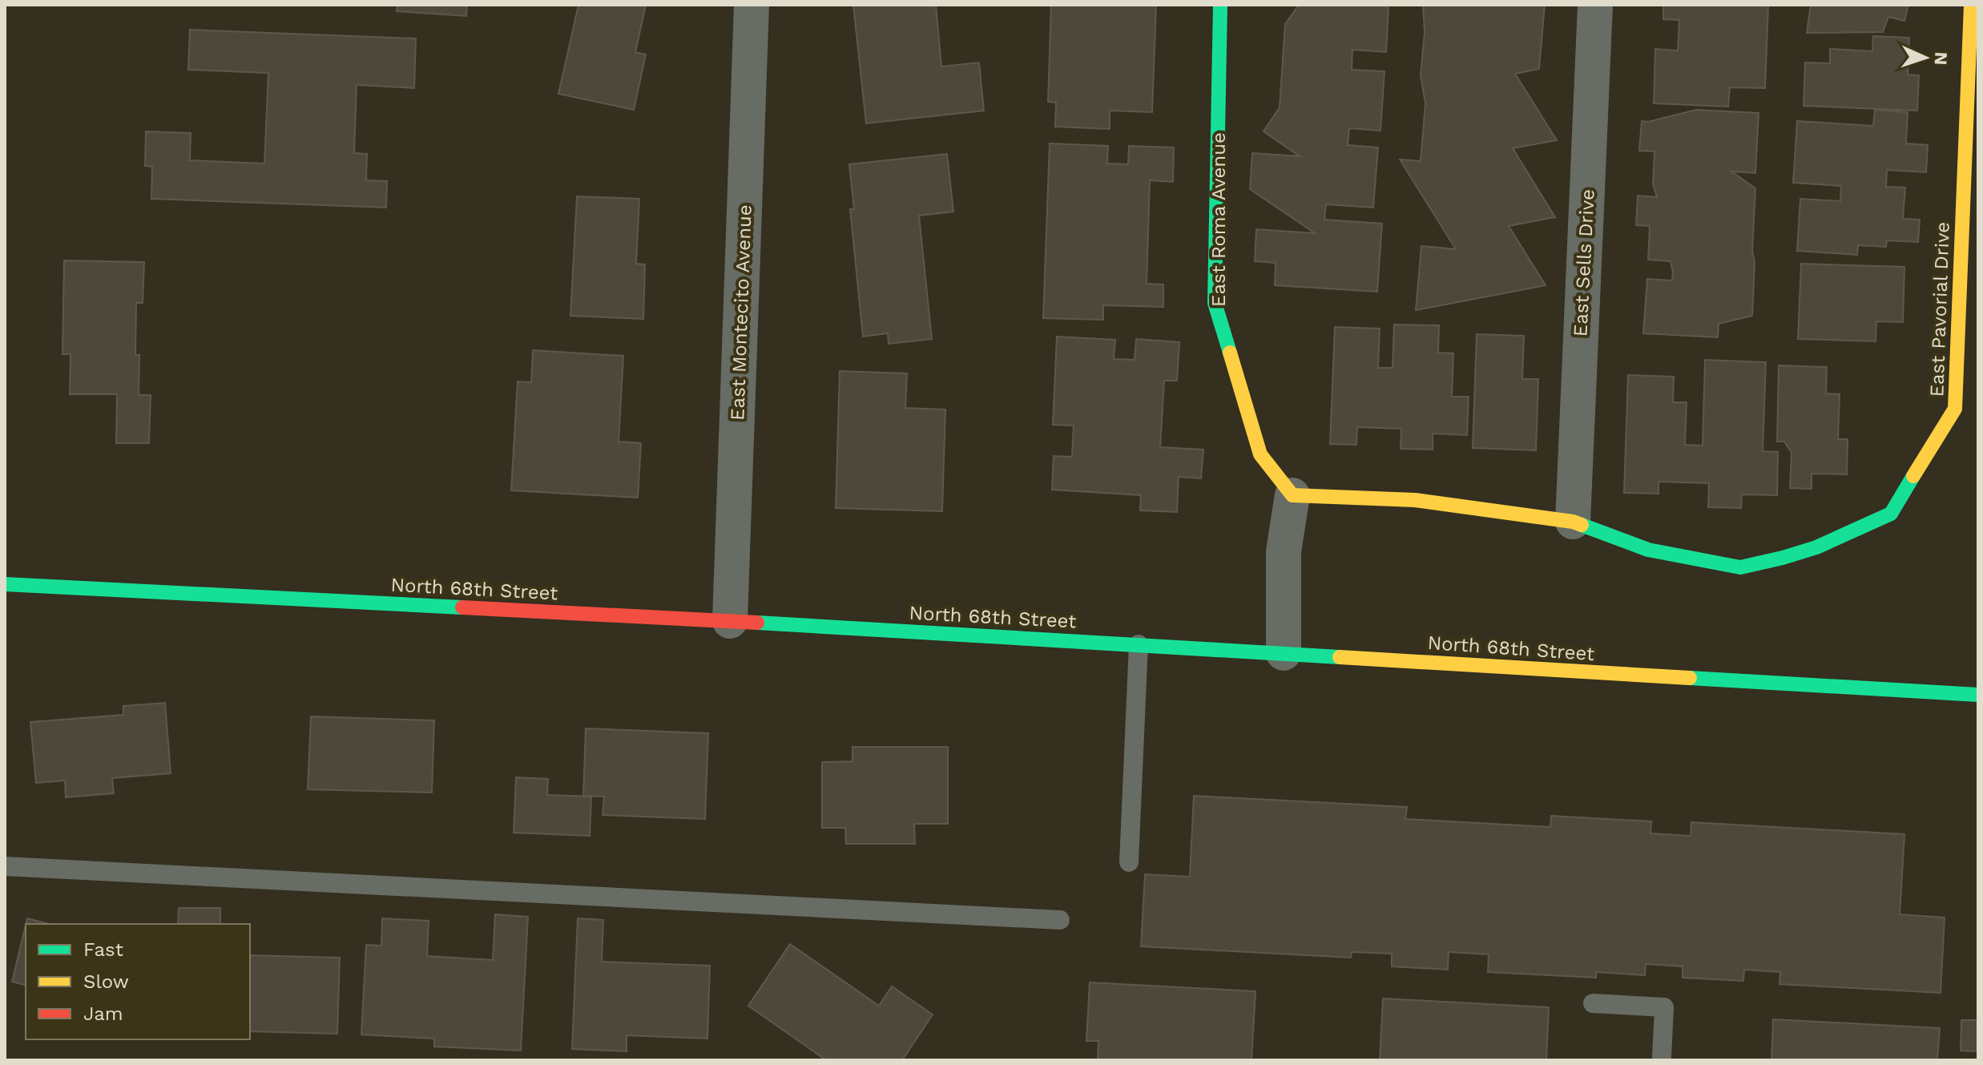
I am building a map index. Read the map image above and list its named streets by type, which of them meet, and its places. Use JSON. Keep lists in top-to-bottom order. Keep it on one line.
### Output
{"streets":{"street":["East Roma Avenue","East Sells Drive","East Pavorial Drive","East Montecito Avenue","North 68th Street"]},"crossings":[["East Sells Drive","East Pavorial Drive"],["East Montecito Avenue","North 68th Street"]],"legend":["Fast","Slow","Jam"],"north":"right"}
